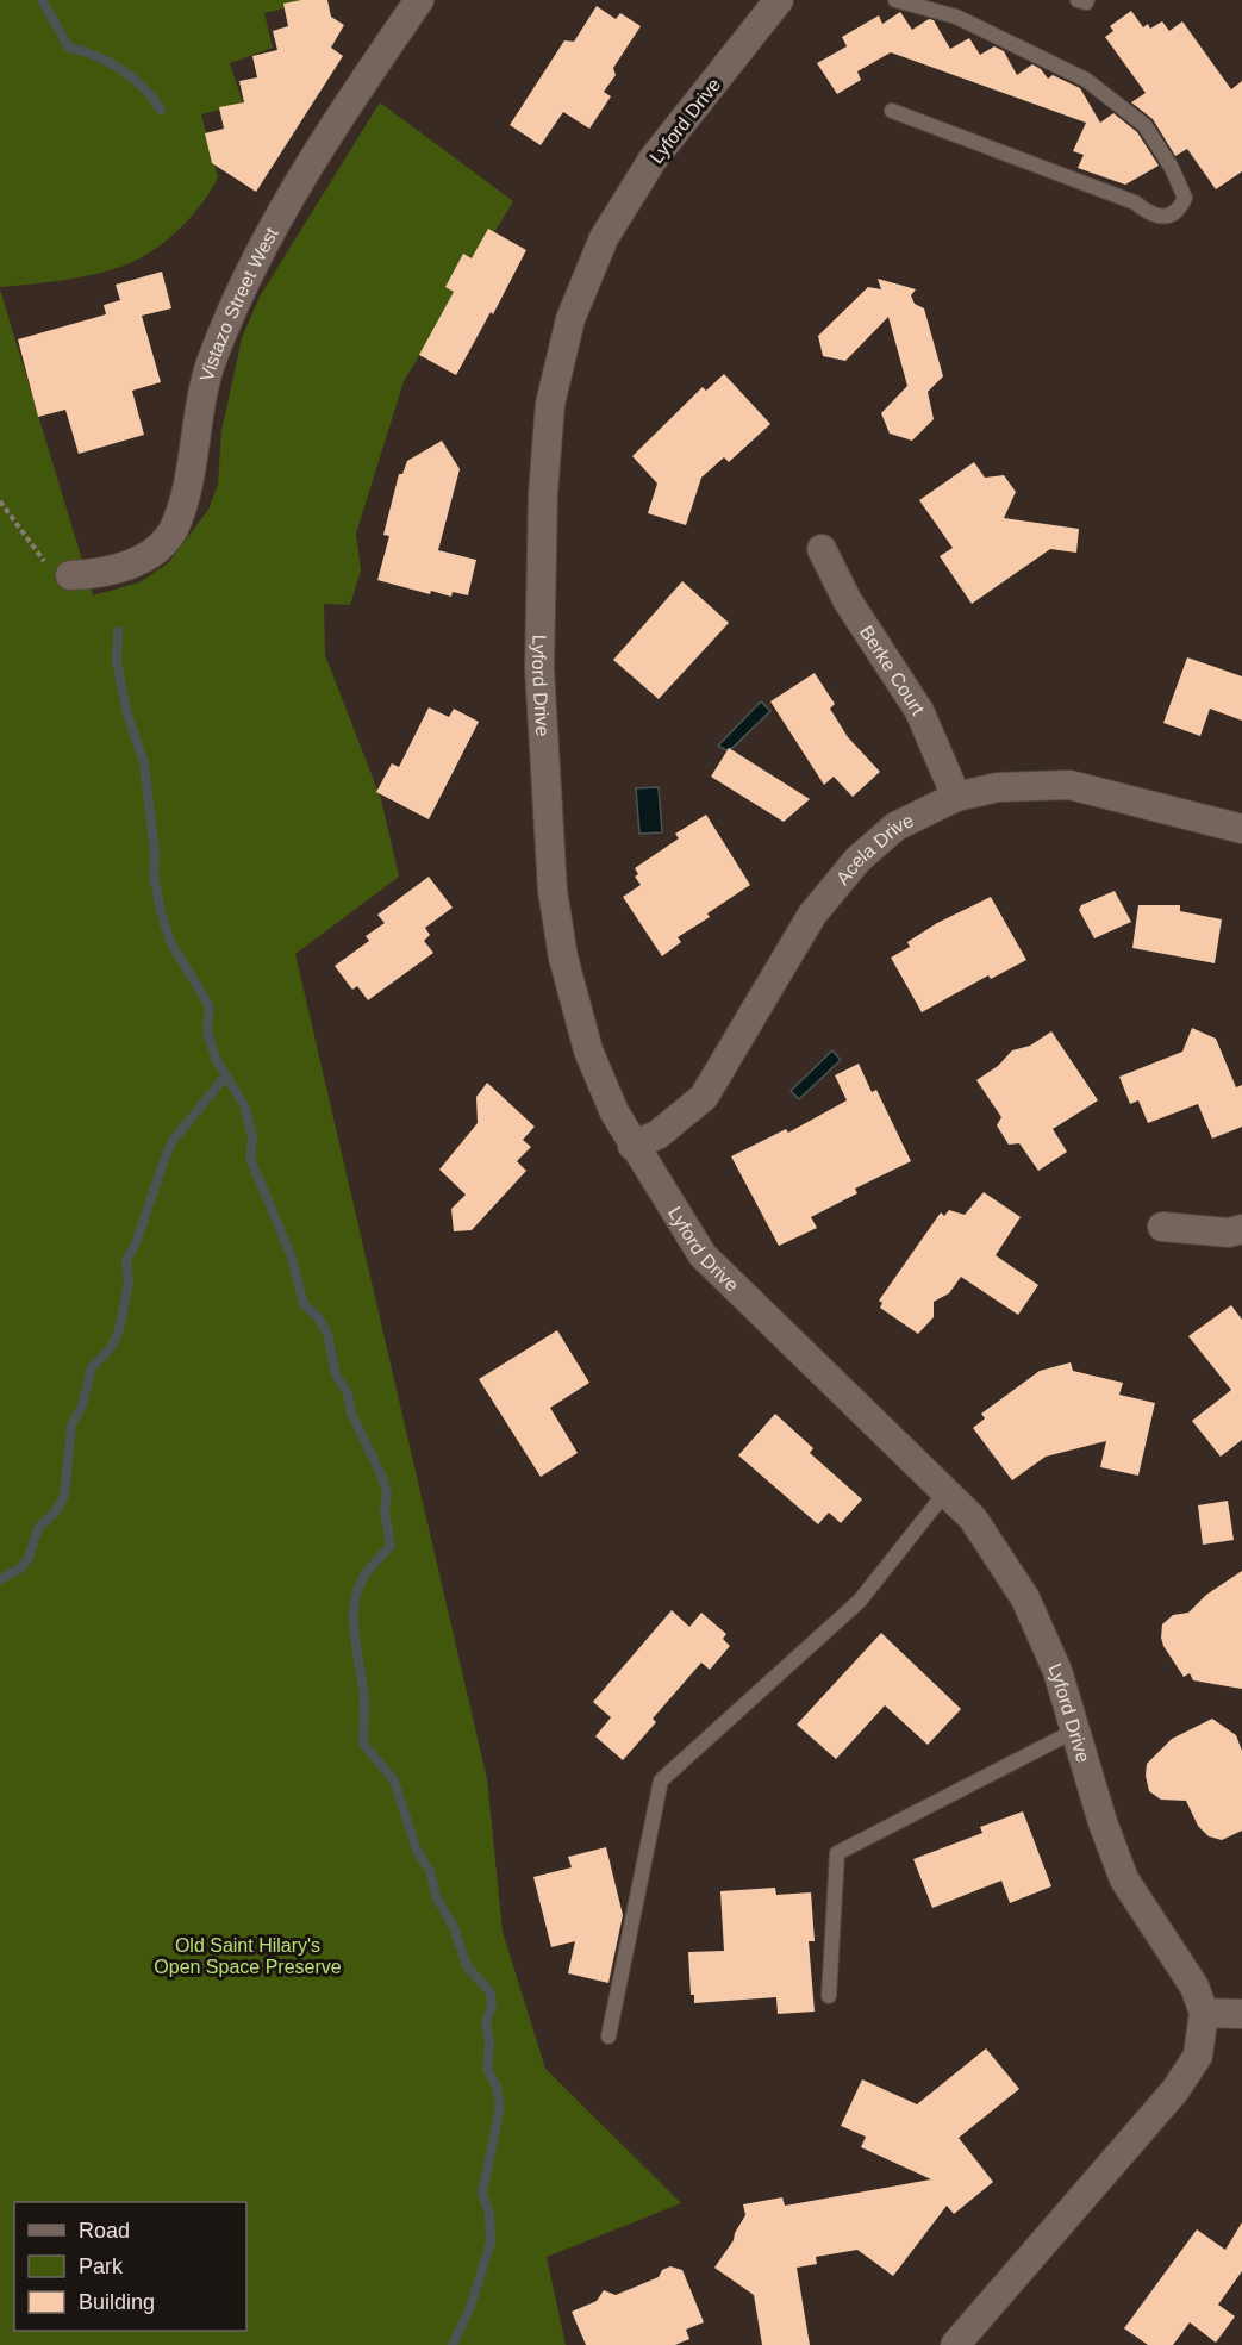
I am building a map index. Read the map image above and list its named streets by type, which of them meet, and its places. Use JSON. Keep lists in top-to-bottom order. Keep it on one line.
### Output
{"streets":{"street":["Lyford Drive","Vistazo Street West","Berke Court","Acela Drive"]},"crossings":[["Lyford Drive","Acela Drive"],["Berke Court","Acela Drive"]],"parks":["Old Saint Hilary's Open Space Preserve"],"legend":["Road","Park","Building"]}
